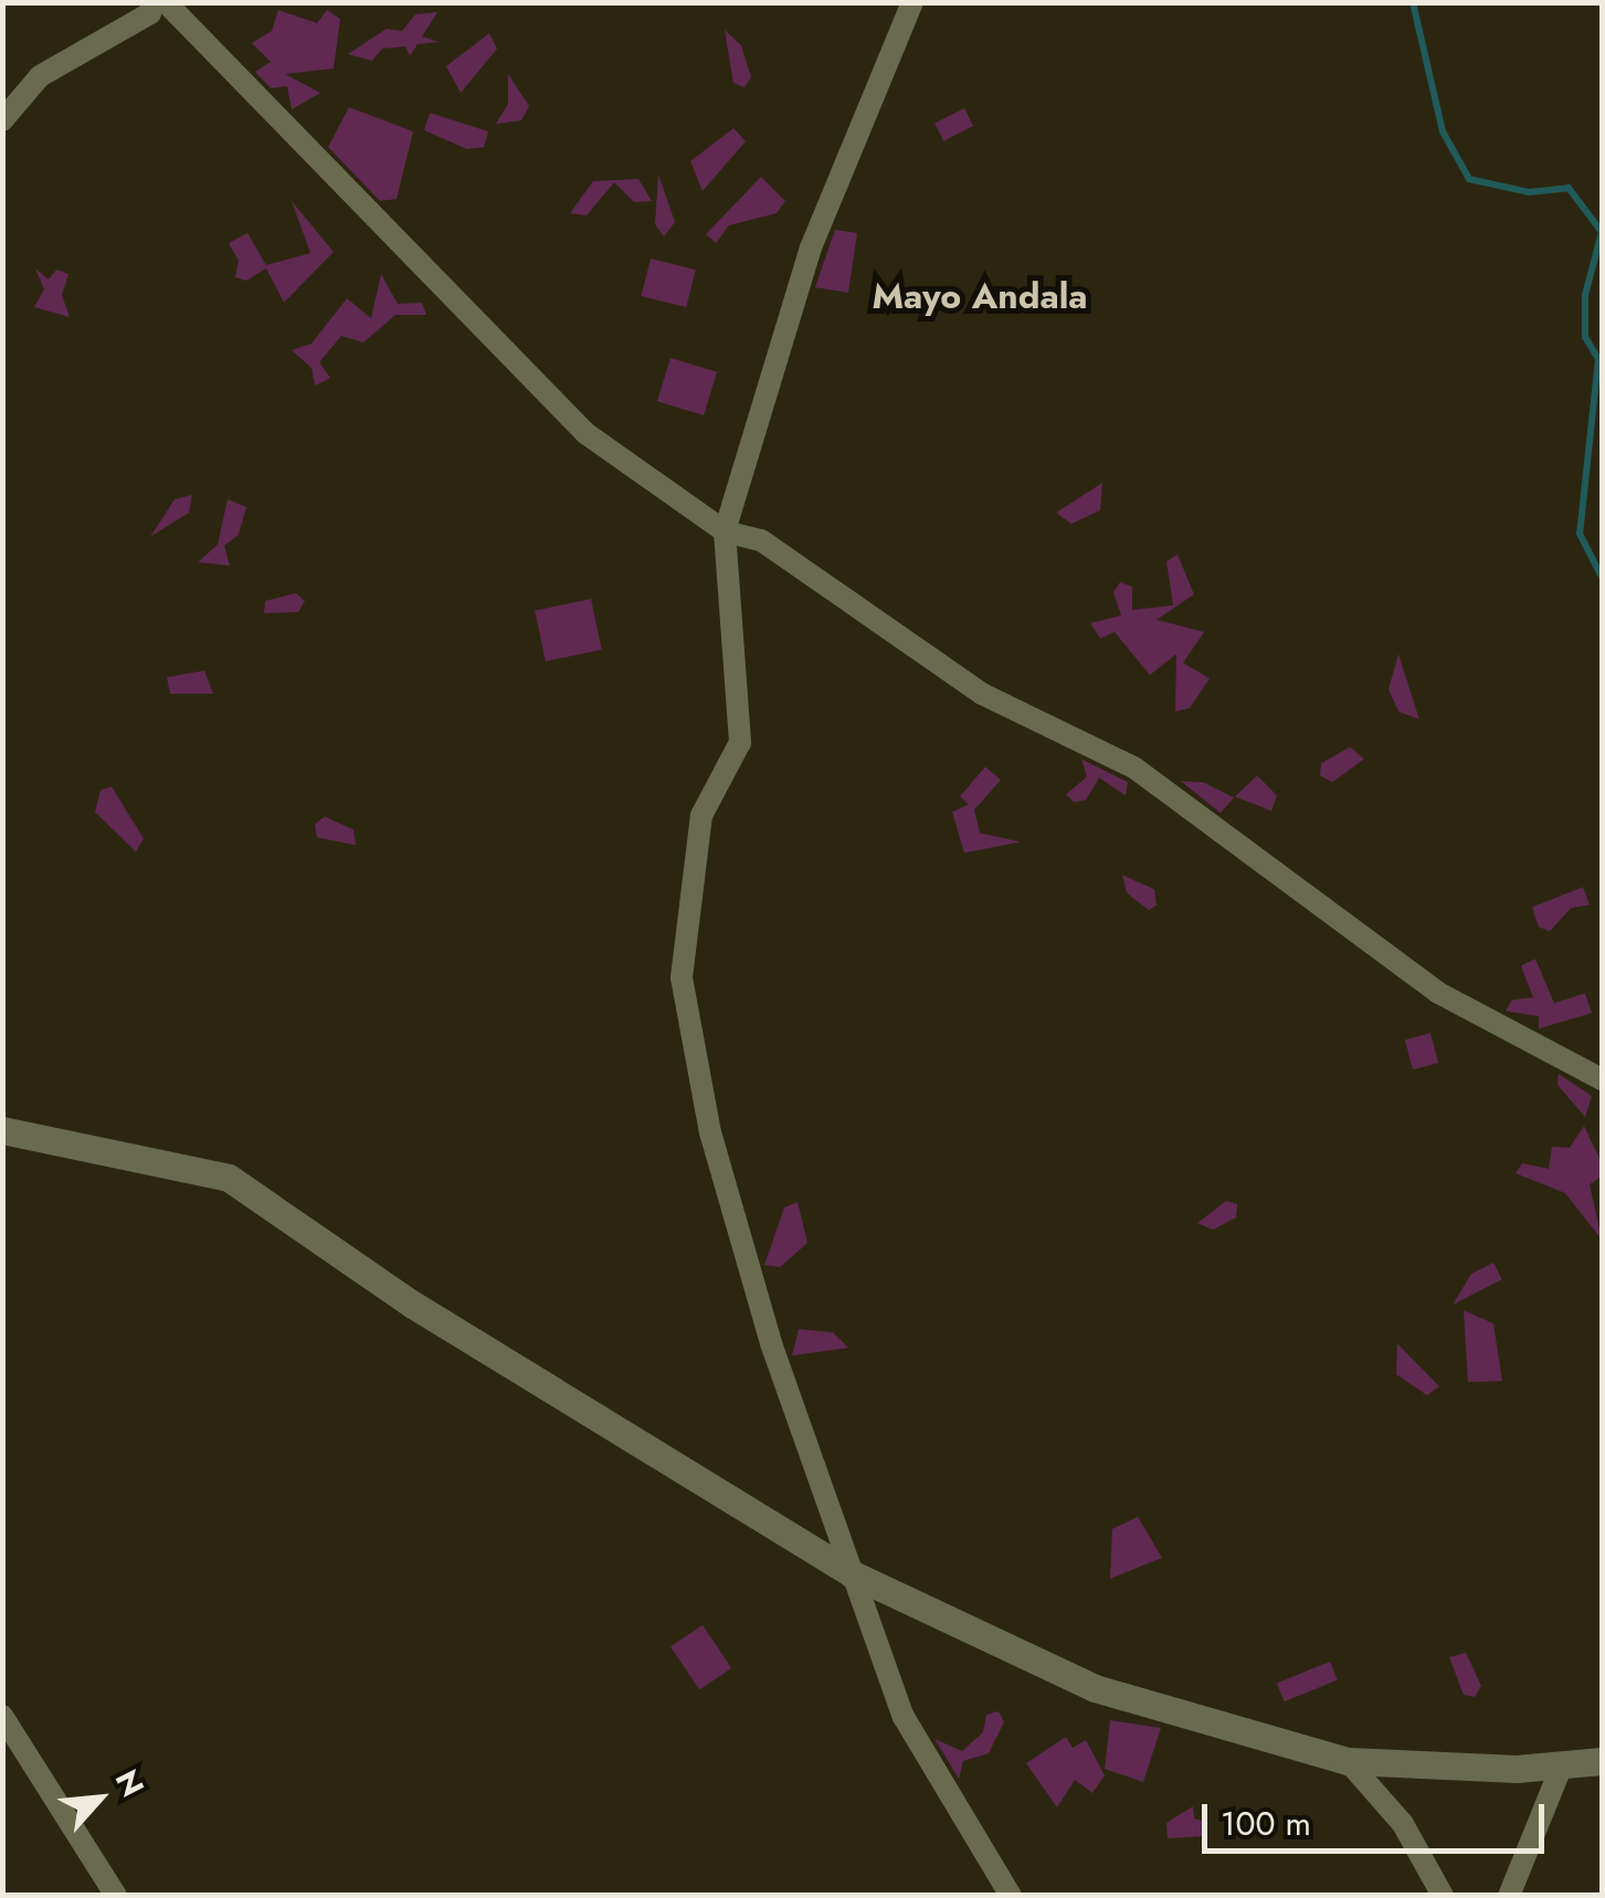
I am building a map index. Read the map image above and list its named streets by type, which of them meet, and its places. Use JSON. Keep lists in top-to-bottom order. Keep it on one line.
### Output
{"districts":["Mayo Andala"],"scale_bar":"100 m","north":"top right"}
